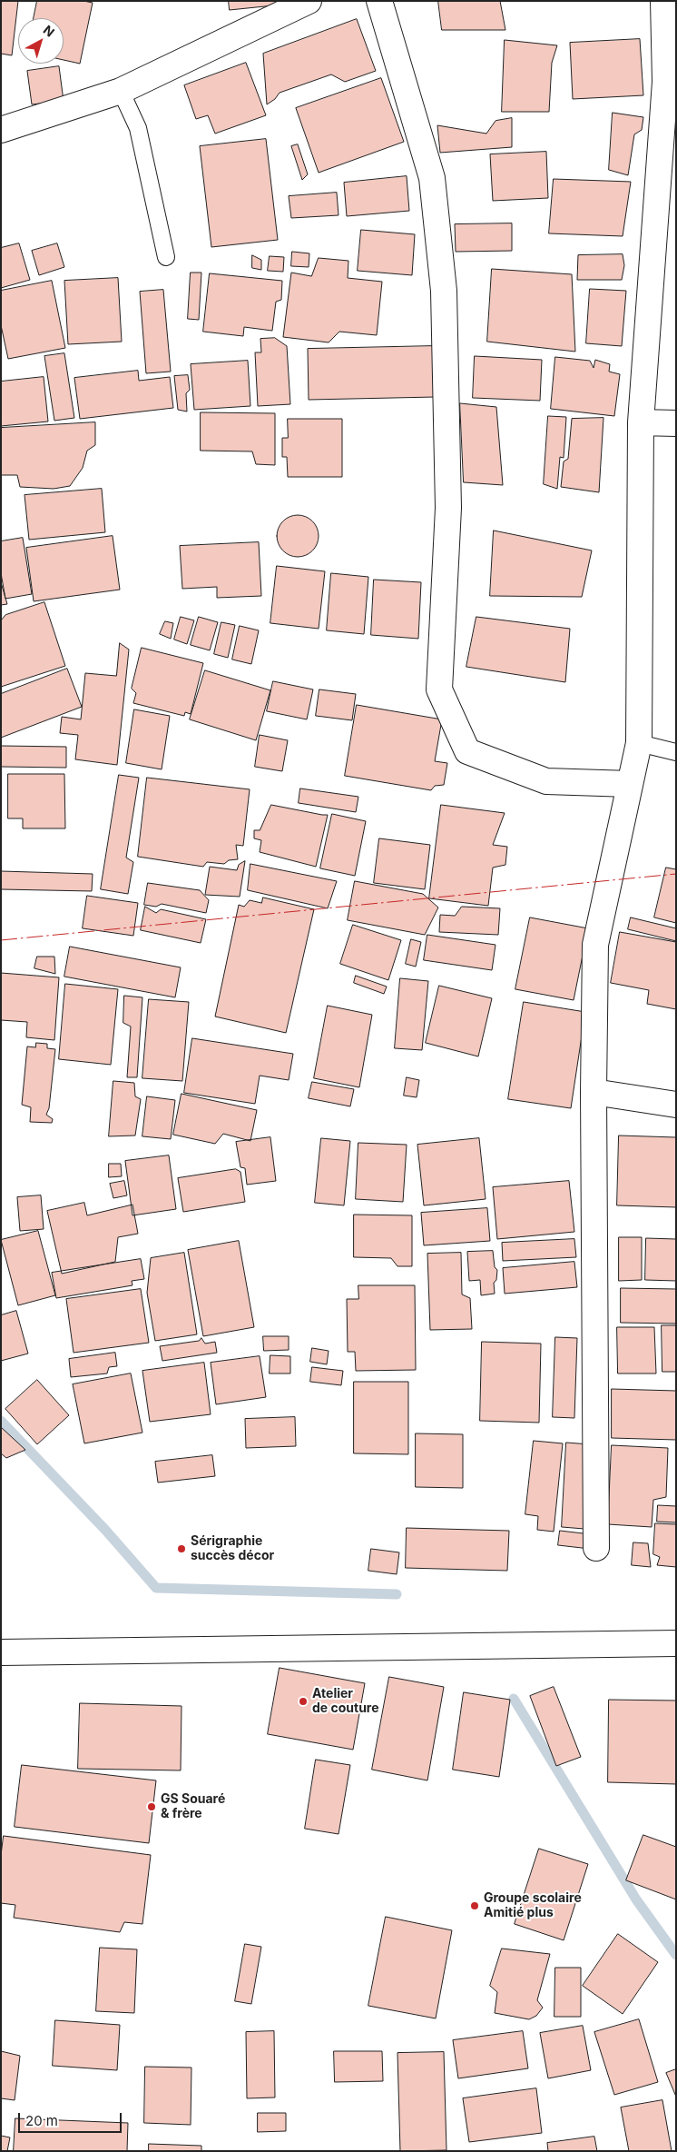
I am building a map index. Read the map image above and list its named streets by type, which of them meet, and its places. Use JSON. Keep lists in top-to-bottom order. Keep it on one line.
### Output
{"places":["Sérigraphie succès décor","Atelier de couture","GS Souaré & frère","Groupe scolaire Amitié plus"],"scale_bar":"20 m","north":"top right"}
